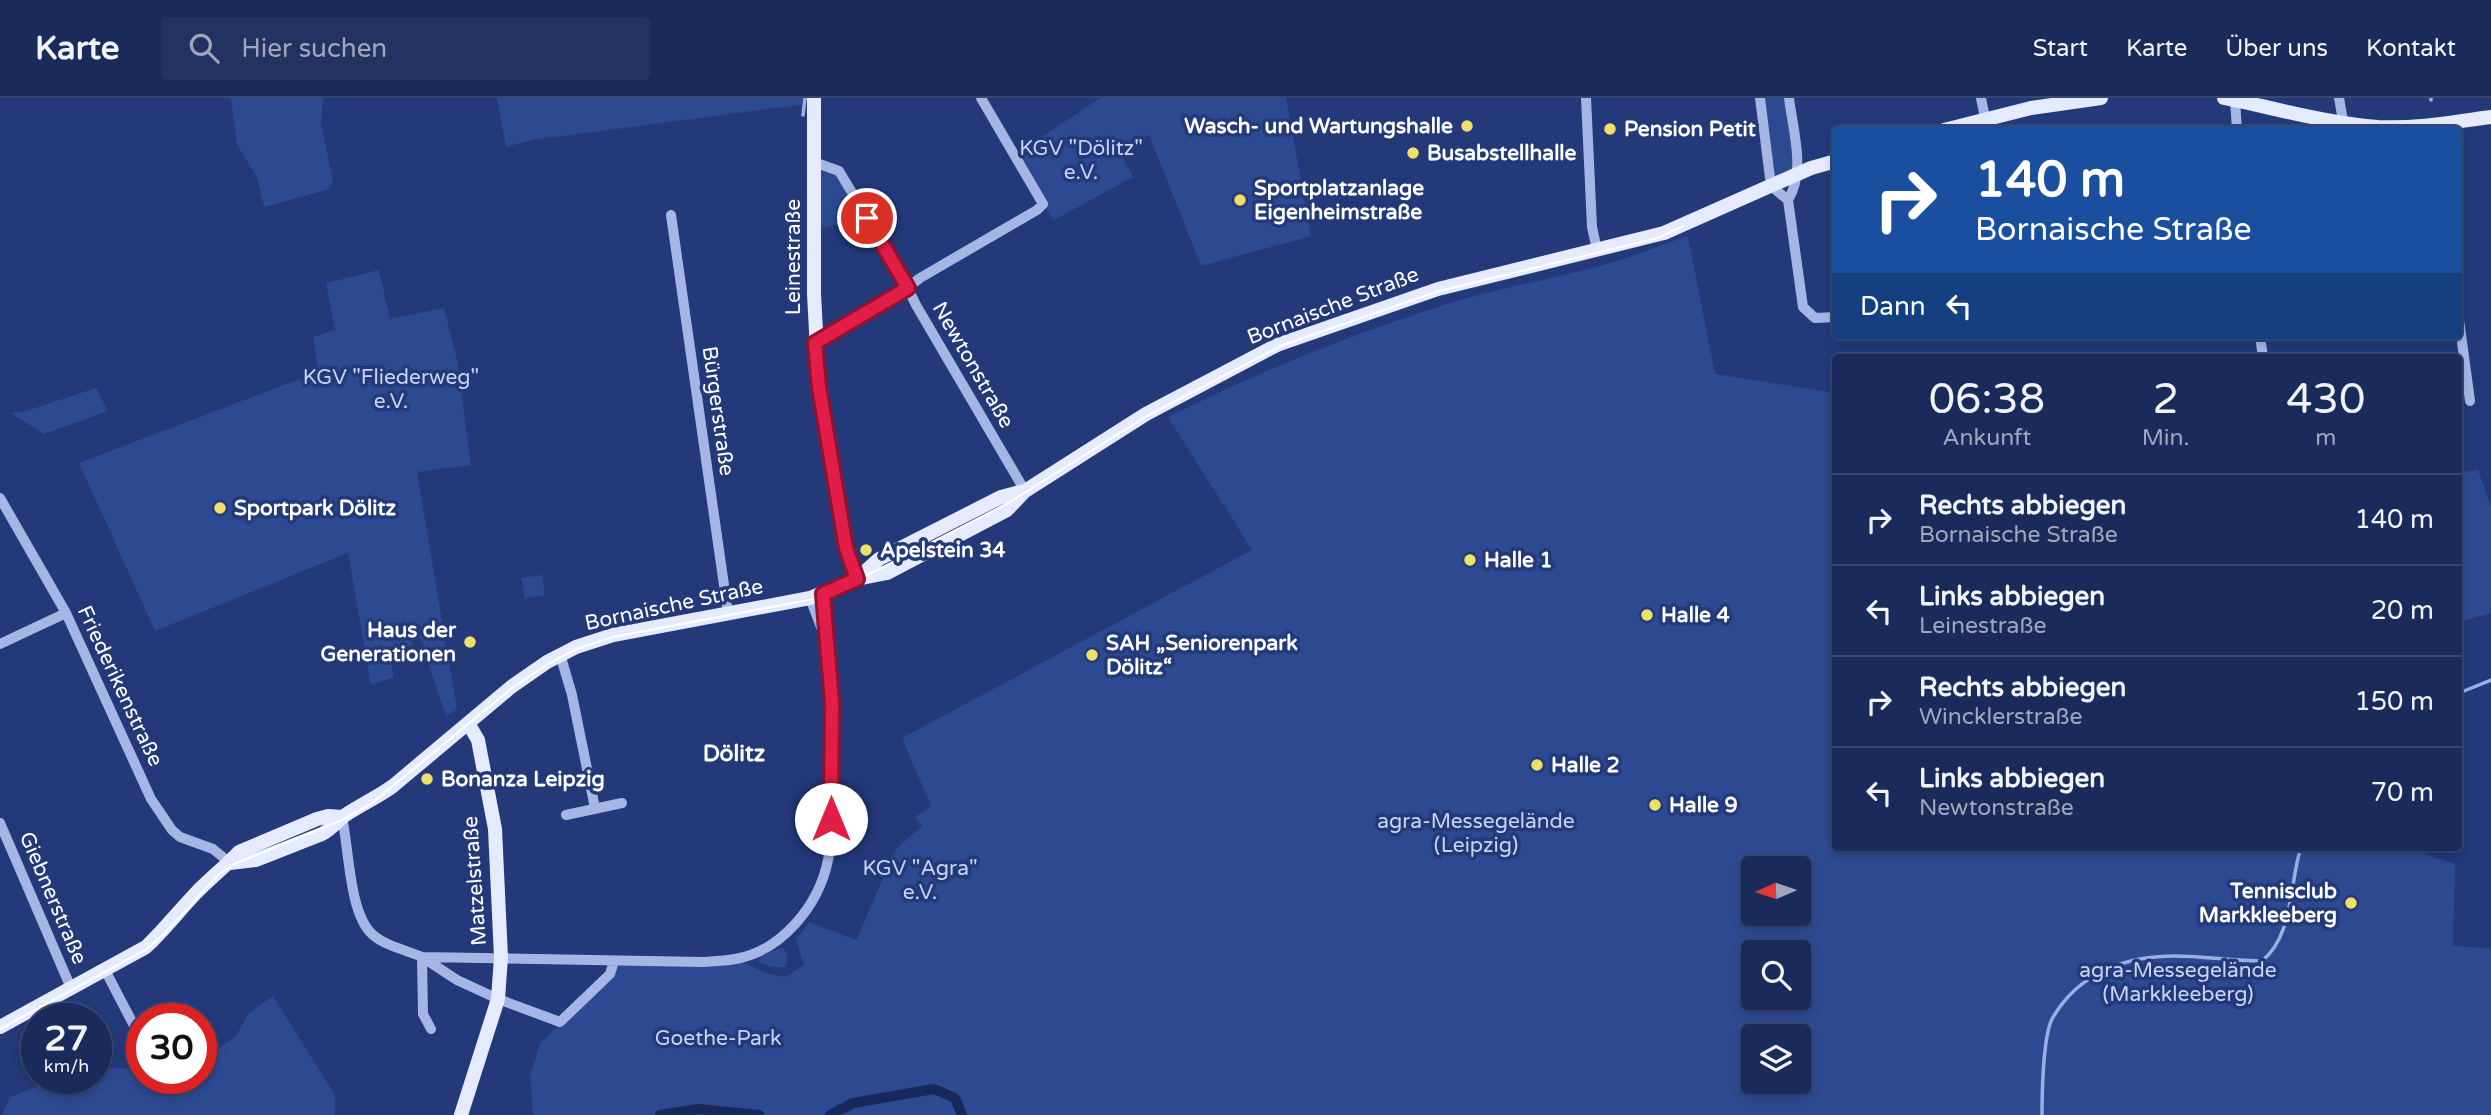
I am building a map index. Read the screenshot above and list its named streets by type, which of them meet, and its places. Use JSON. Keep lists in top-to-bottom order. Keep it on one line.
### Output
{"streets":{"main road":["Leinestraße","Bornaische Straße","Matzelstraße"],"street":["Newtonstraße","Bürgerstraße","Friederikenstraße","Giebnerstraße"]},"crossings":[["Leinestraße","Bornaische Straße"],["Leinestraße","Newtonstraße"],["Bornaische Straße","Newtonstraße"],["Bornaische Straße","Bürgerstraße"],["Bornaische Straße","Friederikenstraße"],["Bornaische Straße","Matzelstraße"],["Bornaische Straße","Giebnerstraße"]],"districts":["Dölitz"],"parks":["KGV \"Dölitz\" e.V.","KGV \"Fliederweg\" e.V.","agra-Messegelände (Leipzig)","KGV \"Agra\" e.V.","agra-Messegelände (Markkleeberg)","Goethe-Park"],"places":["Wasch- und Wartungshalle","Pension Petit","Busabstellhalle","Sportplatzanlage Eigenheimstraße","Sportpark Dölitz","Apelstein 34","Halle 1","Halle 4","Haus der Generationen","SAH „Seniorenpark Dölitz“","Halle 2","Bonanza Leipzig","Halle 9","Tennisclub Markkleeberg"],"north":"left","page":{"header":"Karte","search":"Hier suchen","nav":["Start","Karte","Über uns","Kontakt"],"turn":["140 m","Bornaische Straße"],"then":"Dann","eta":["06:38","Ankunft","2","Min.","430","m"],"list":[{"name":"Rechts abbiegen","note":"Bornaische Straße","value":"140 m"},{"name":"Links abbiegen","note":"Leinestraße","value":"20 m"},{"name":"Rechts abbiegen","note":"Wincklerstraße","value":"150 m"},{"name":"Links abbiegen","note":"Newtonstraße","value":"70 m"}],"speed":"27 km/h","limit":"30"}}
